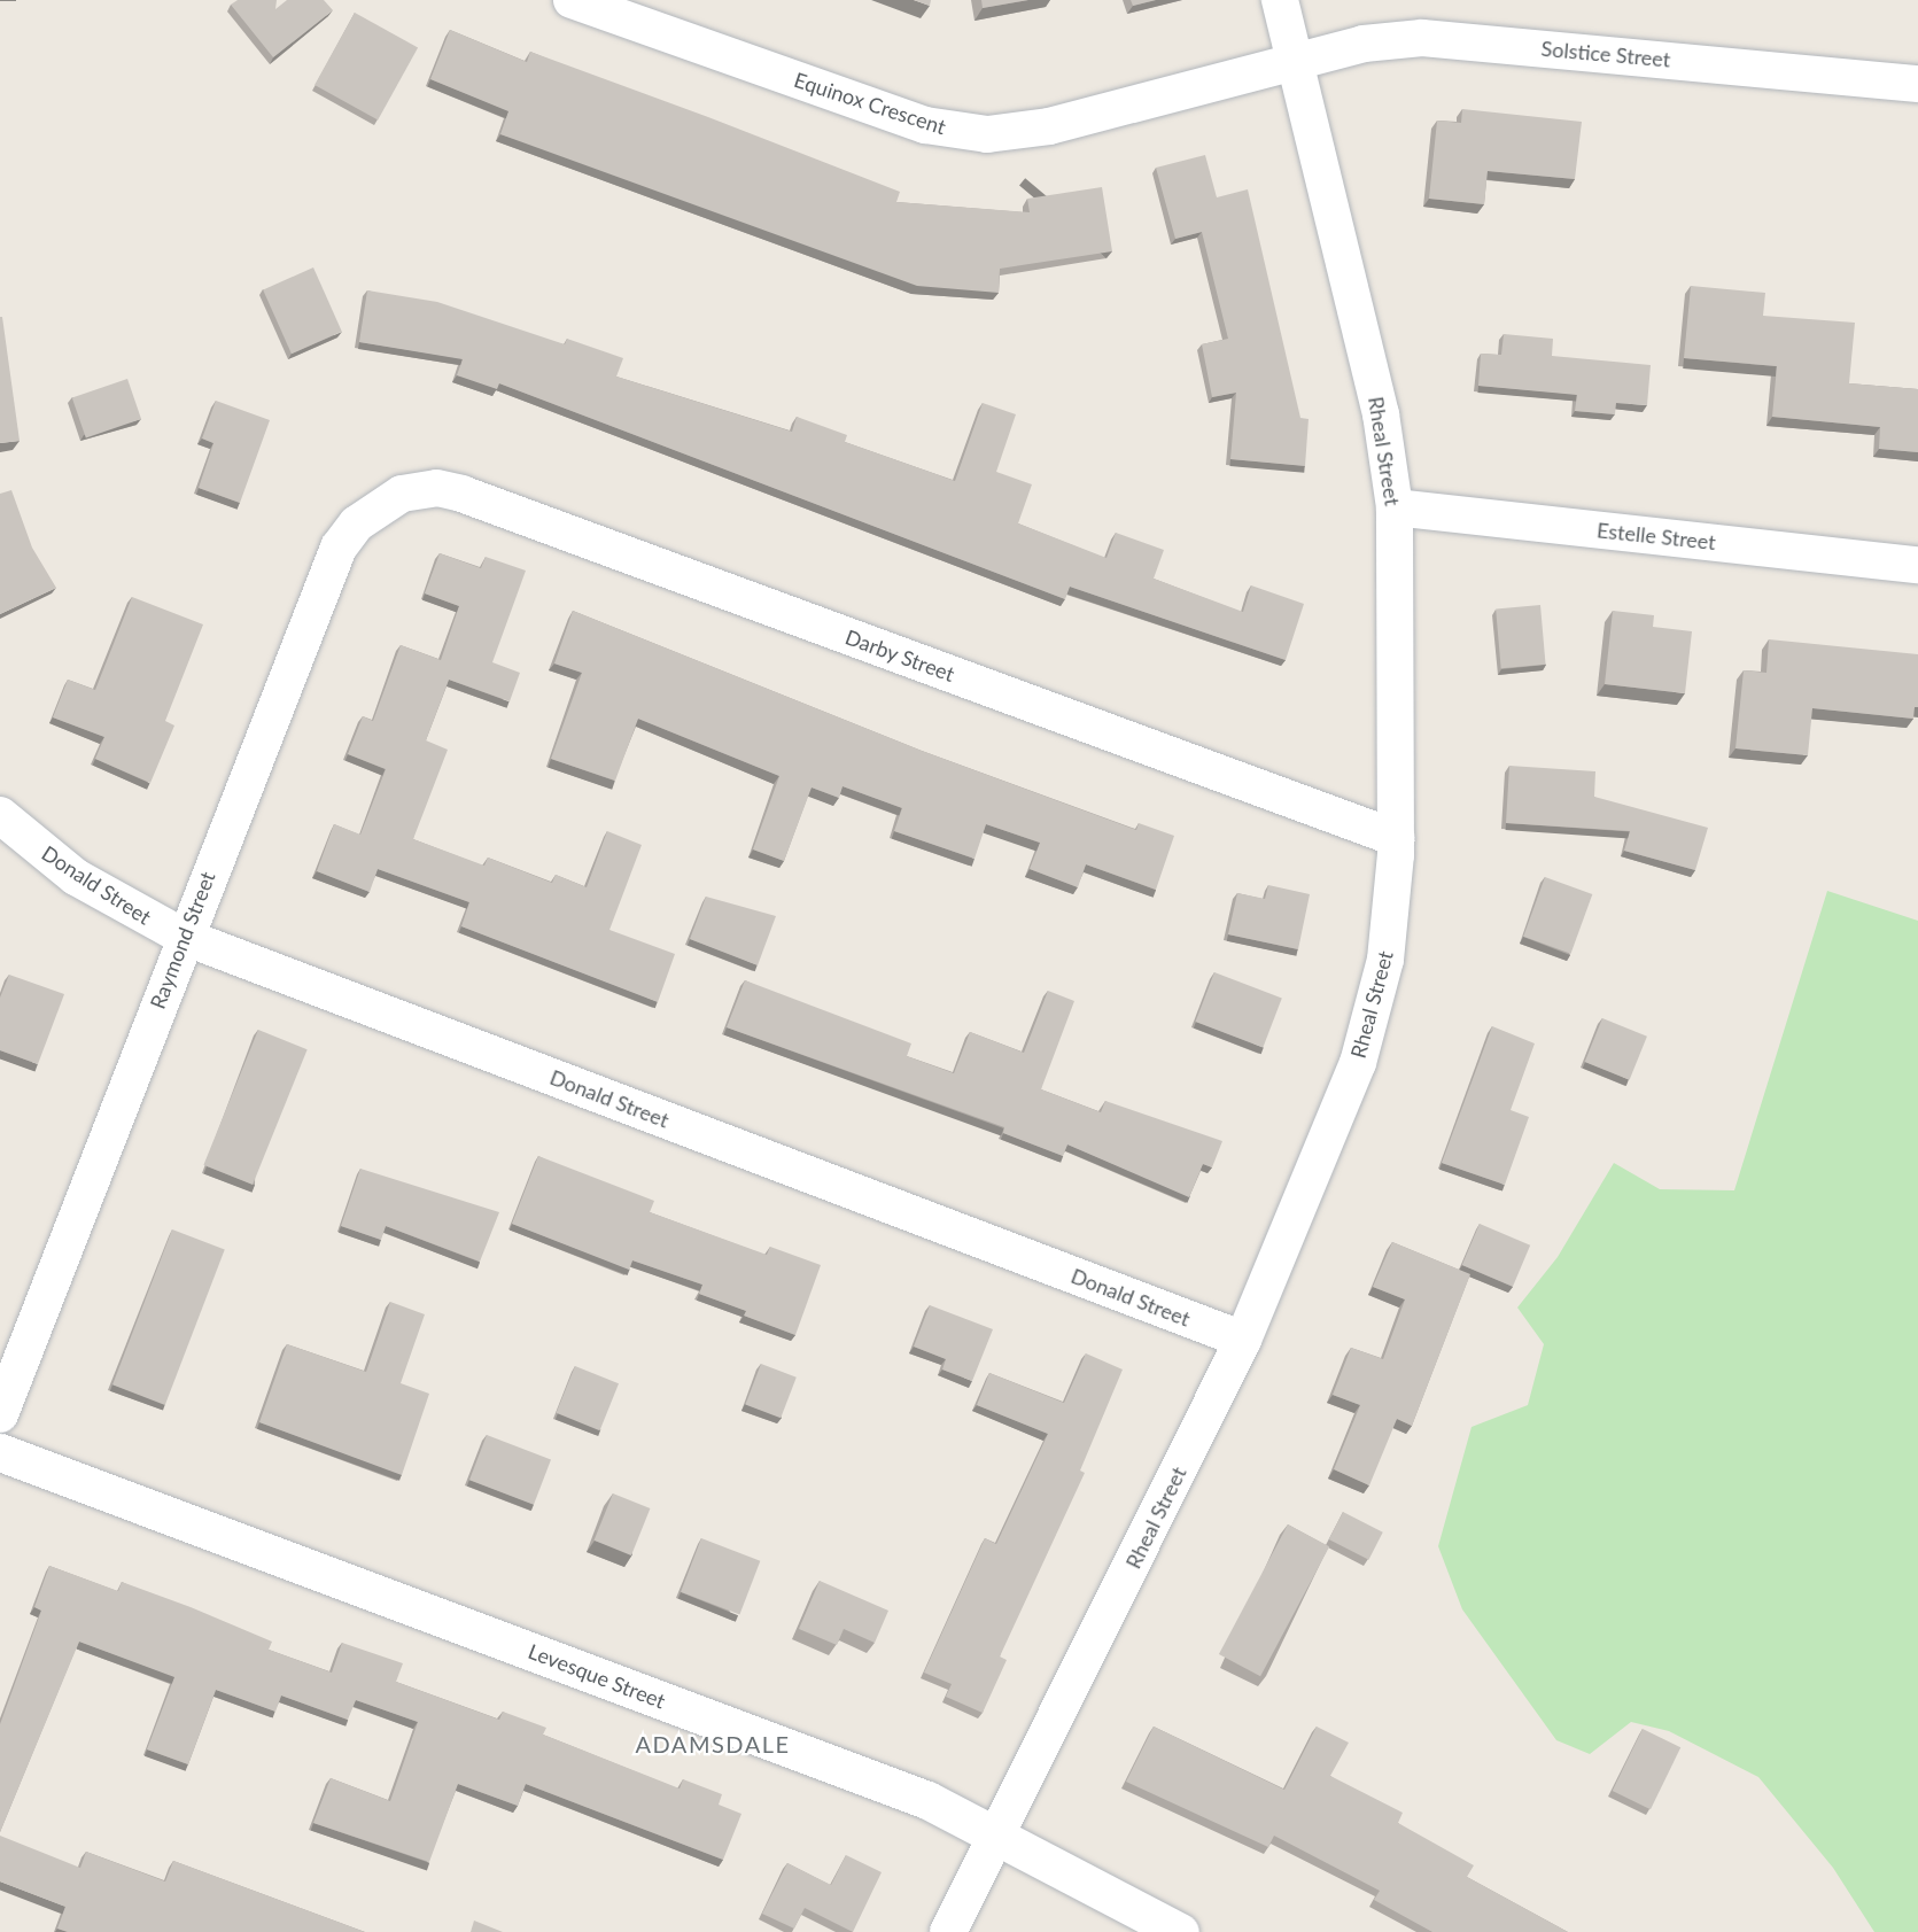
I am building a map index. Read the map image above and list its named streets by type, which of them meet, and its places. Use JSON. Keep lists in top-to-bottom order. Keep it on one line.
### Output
{"streets":{"street":["Solstice Street","Equinox Crescent","Rheal Street","Estelle Street","Darby Street","Donald Street","Raymond Street","Levesque Street"]},"crossings":[["Solstice Street","Equinox Crescent"],["Solstice Street","Rheal Street"],["Equinox Crescent","Rheal Street"],["Rheal Street","Estelle Street"],["Rheal Street","Darby Street"],["Rheal Street","Donald Street"],["Rheal Street","Levesque Street"],["Darby Street","Raymond Street"],["Donald Street","Raymond Street"]],"districts":["ADAMSDALE"]}
